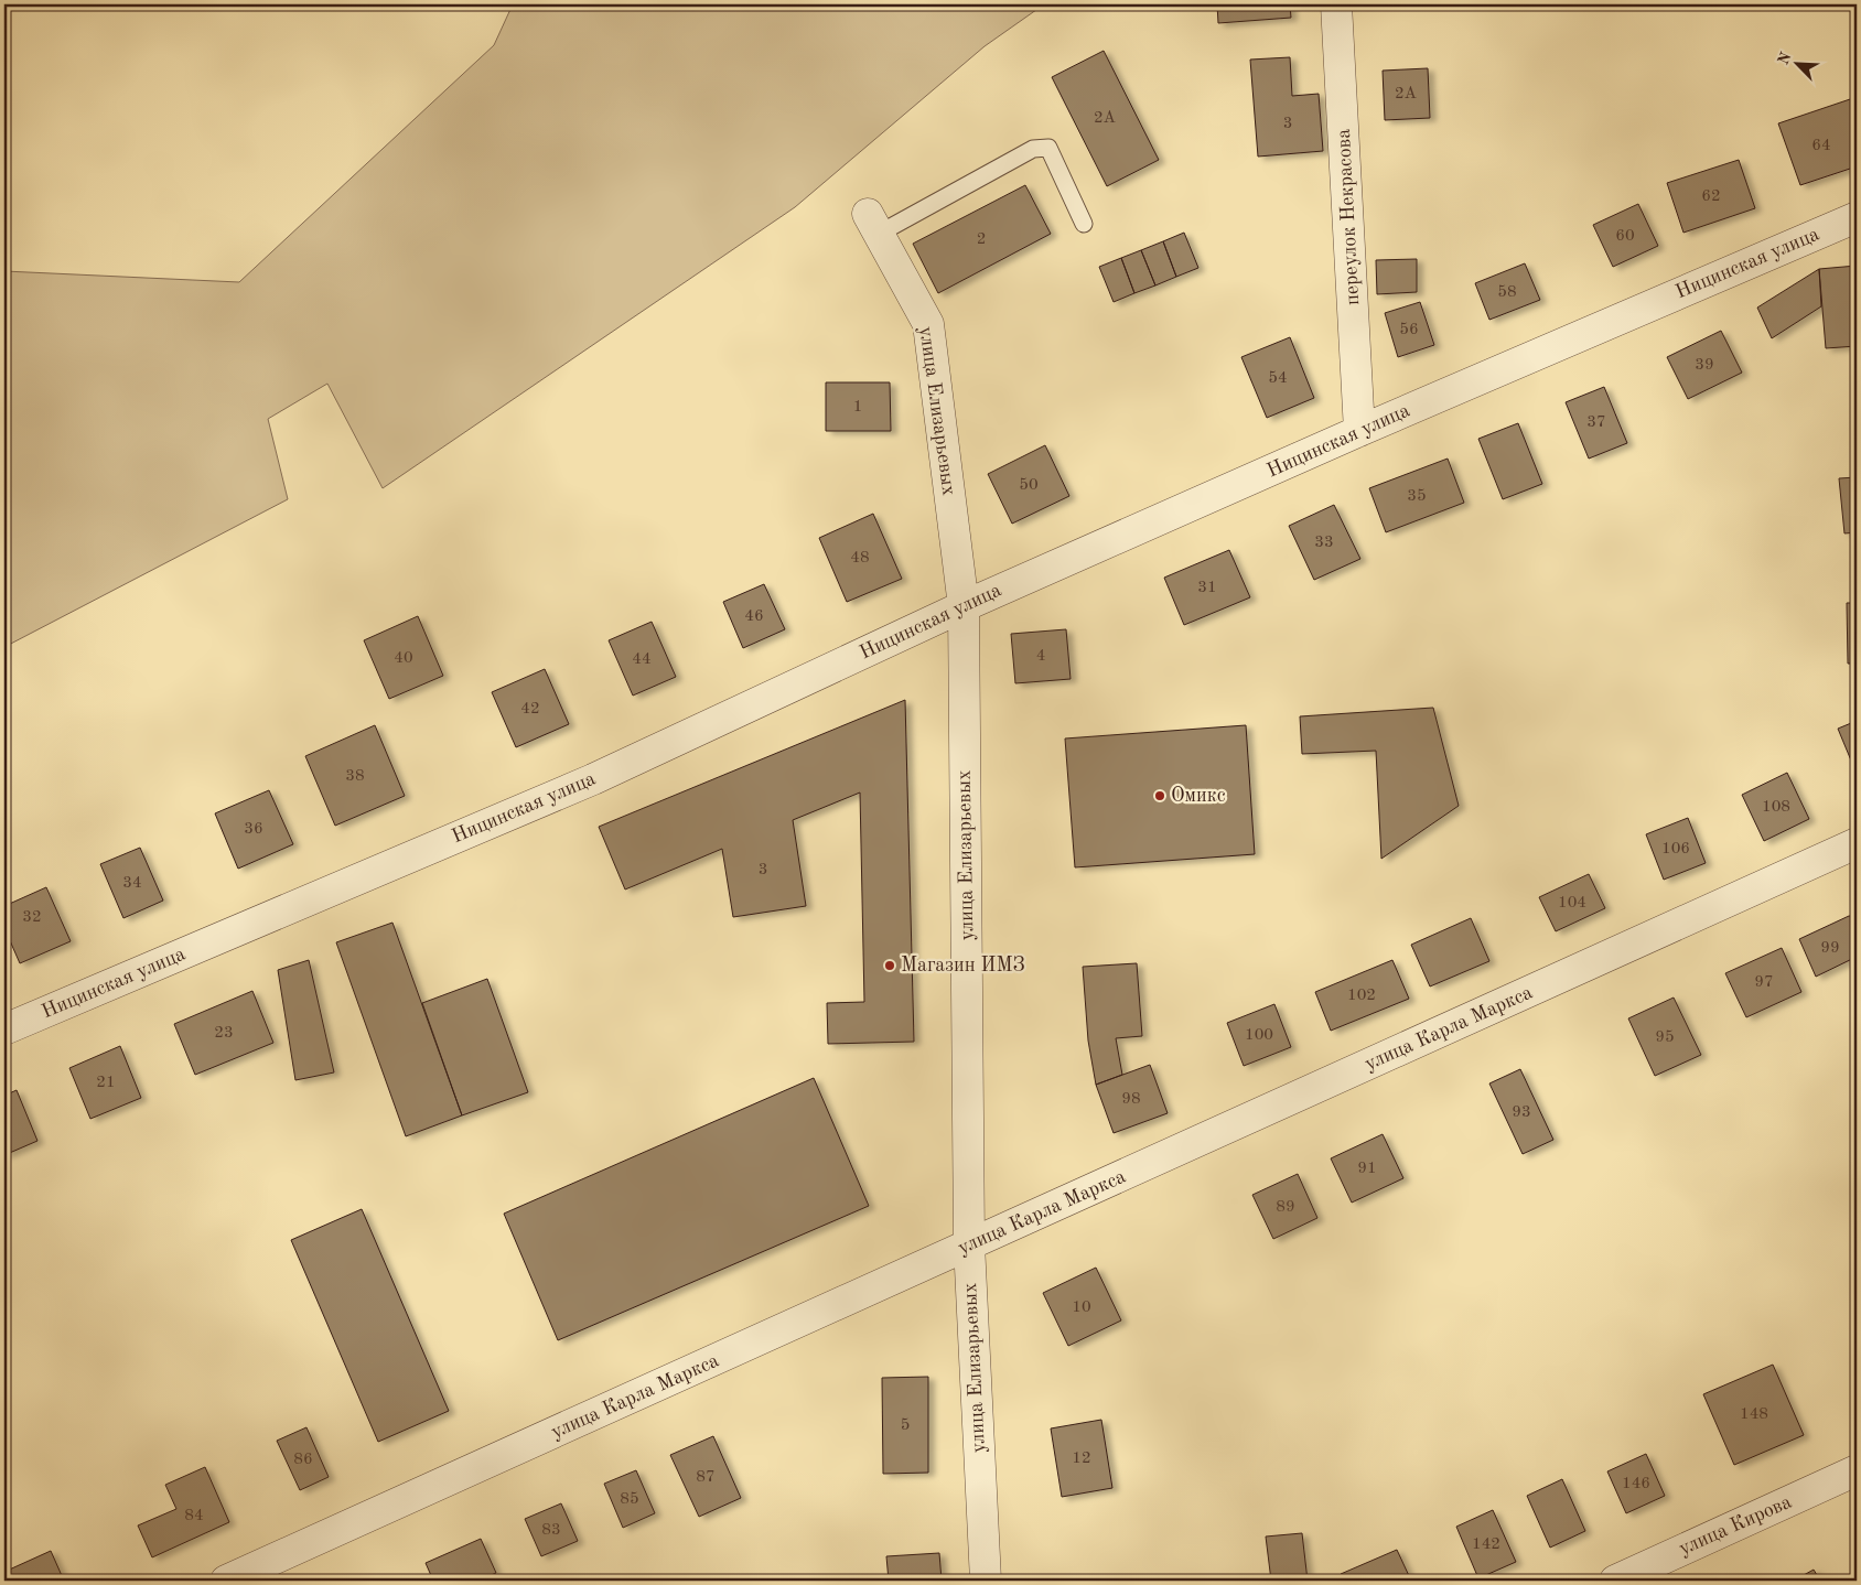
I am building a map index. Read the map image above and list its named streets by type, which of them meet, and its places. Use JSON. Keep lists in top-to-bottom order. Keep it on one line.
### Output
{"streets":{"street":["переулок Некрасова","Ницинская улица","улица Елизарьевых","улица Карла Маркса","улица Кирова"]},"crossings":[["переулок Некрасова","Ницинская улица"],["Ницинская улица","улица Елизарьевых"],["улица Елизарьевых","улица Карла Маркса"]],"places":["Омикс","Магазин ИМЗ"],"house_numbers":["2А","2А","3","64","62","60","2","58","56","39","54","1","37","50","35","33","48","31","46","4","40","44","42","38","108","36","106","3","34","104","32","99","97","102","23","100","95","21","98","93","91","89","10","148","5","12","86","87","146","85","84","83","142"],"north":"top left"}
